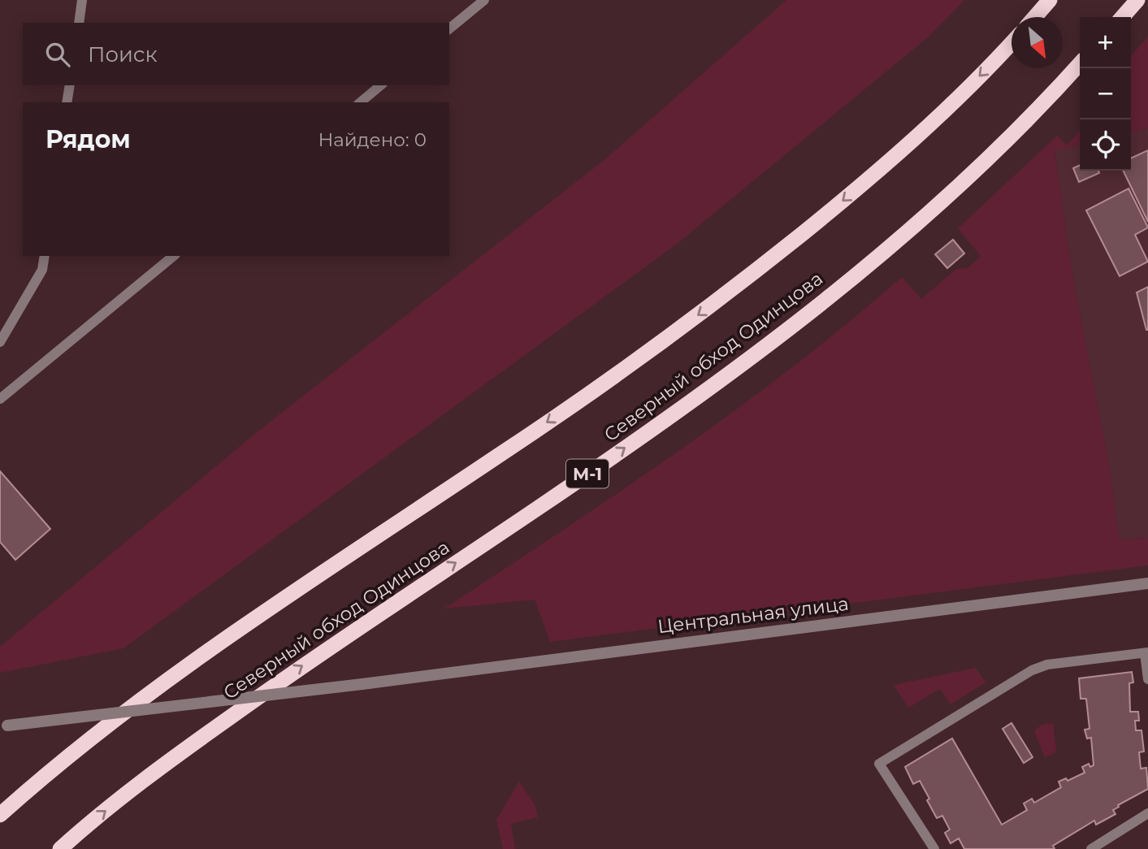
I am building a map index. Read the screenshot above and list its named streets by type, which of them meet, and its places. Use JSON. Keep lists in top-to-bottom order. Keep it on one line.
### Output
{"streets":{"highway":["Северный обход Одинцова","М-1"],"street":["Центральная улица"]},"north":"bottom right","page":{"map_buttons":["+","−"],"search":"Поиск","heading":["Рядом","Найдено: 0"]}}
